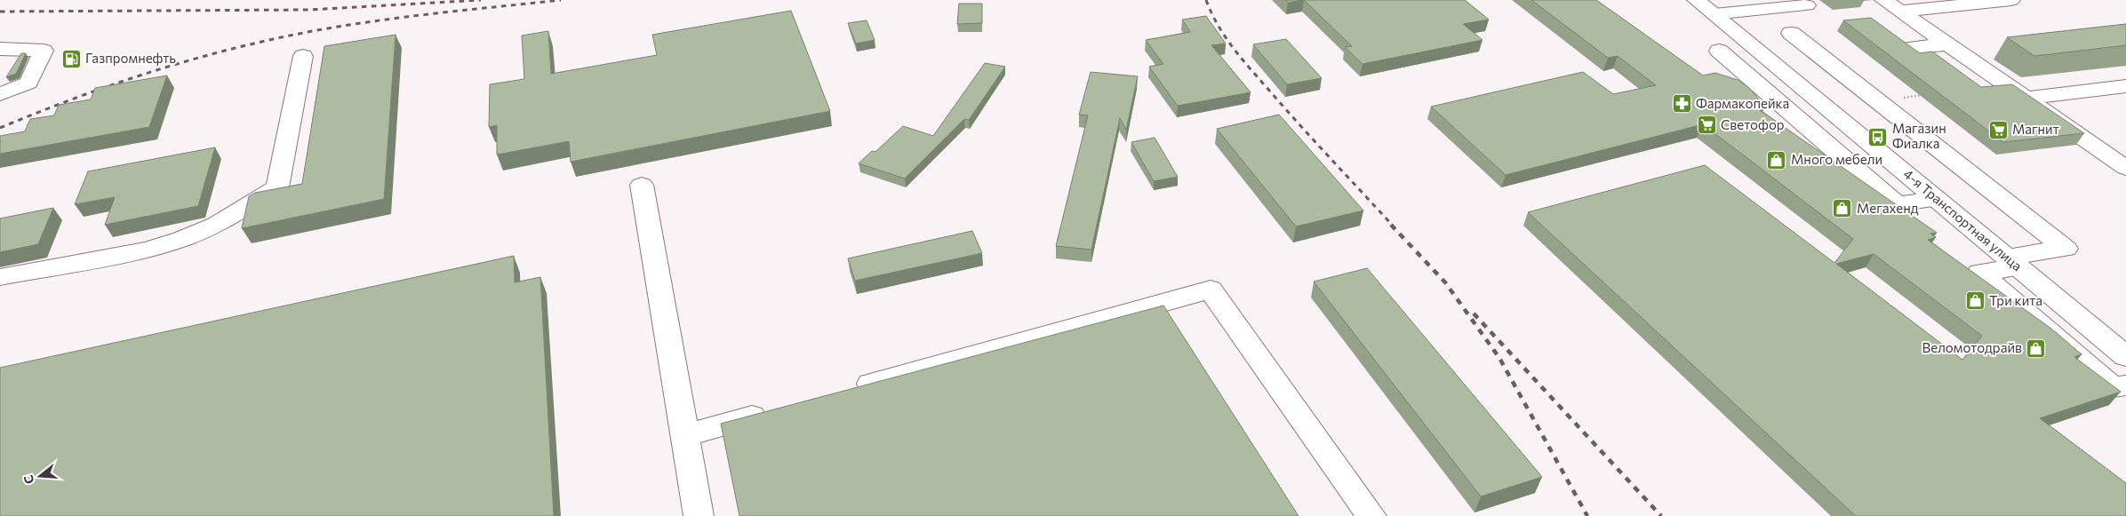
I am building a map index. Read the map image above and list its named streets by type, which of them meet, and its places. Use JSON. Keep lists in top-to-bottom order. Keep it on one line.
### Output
{"streets":{"main road":["4-я Транспортная улица"]},"places":{"fuel station":["Газпромнефть"],"pharmacy":["Фармакопейка"],"supermarket":["Светофор","Магнит"],"bus stop":["Магазин Фиалка"],"shop":["Много мебели","Мегахенд","Три кита","Веломотодрайв"]},"north":"left"}
